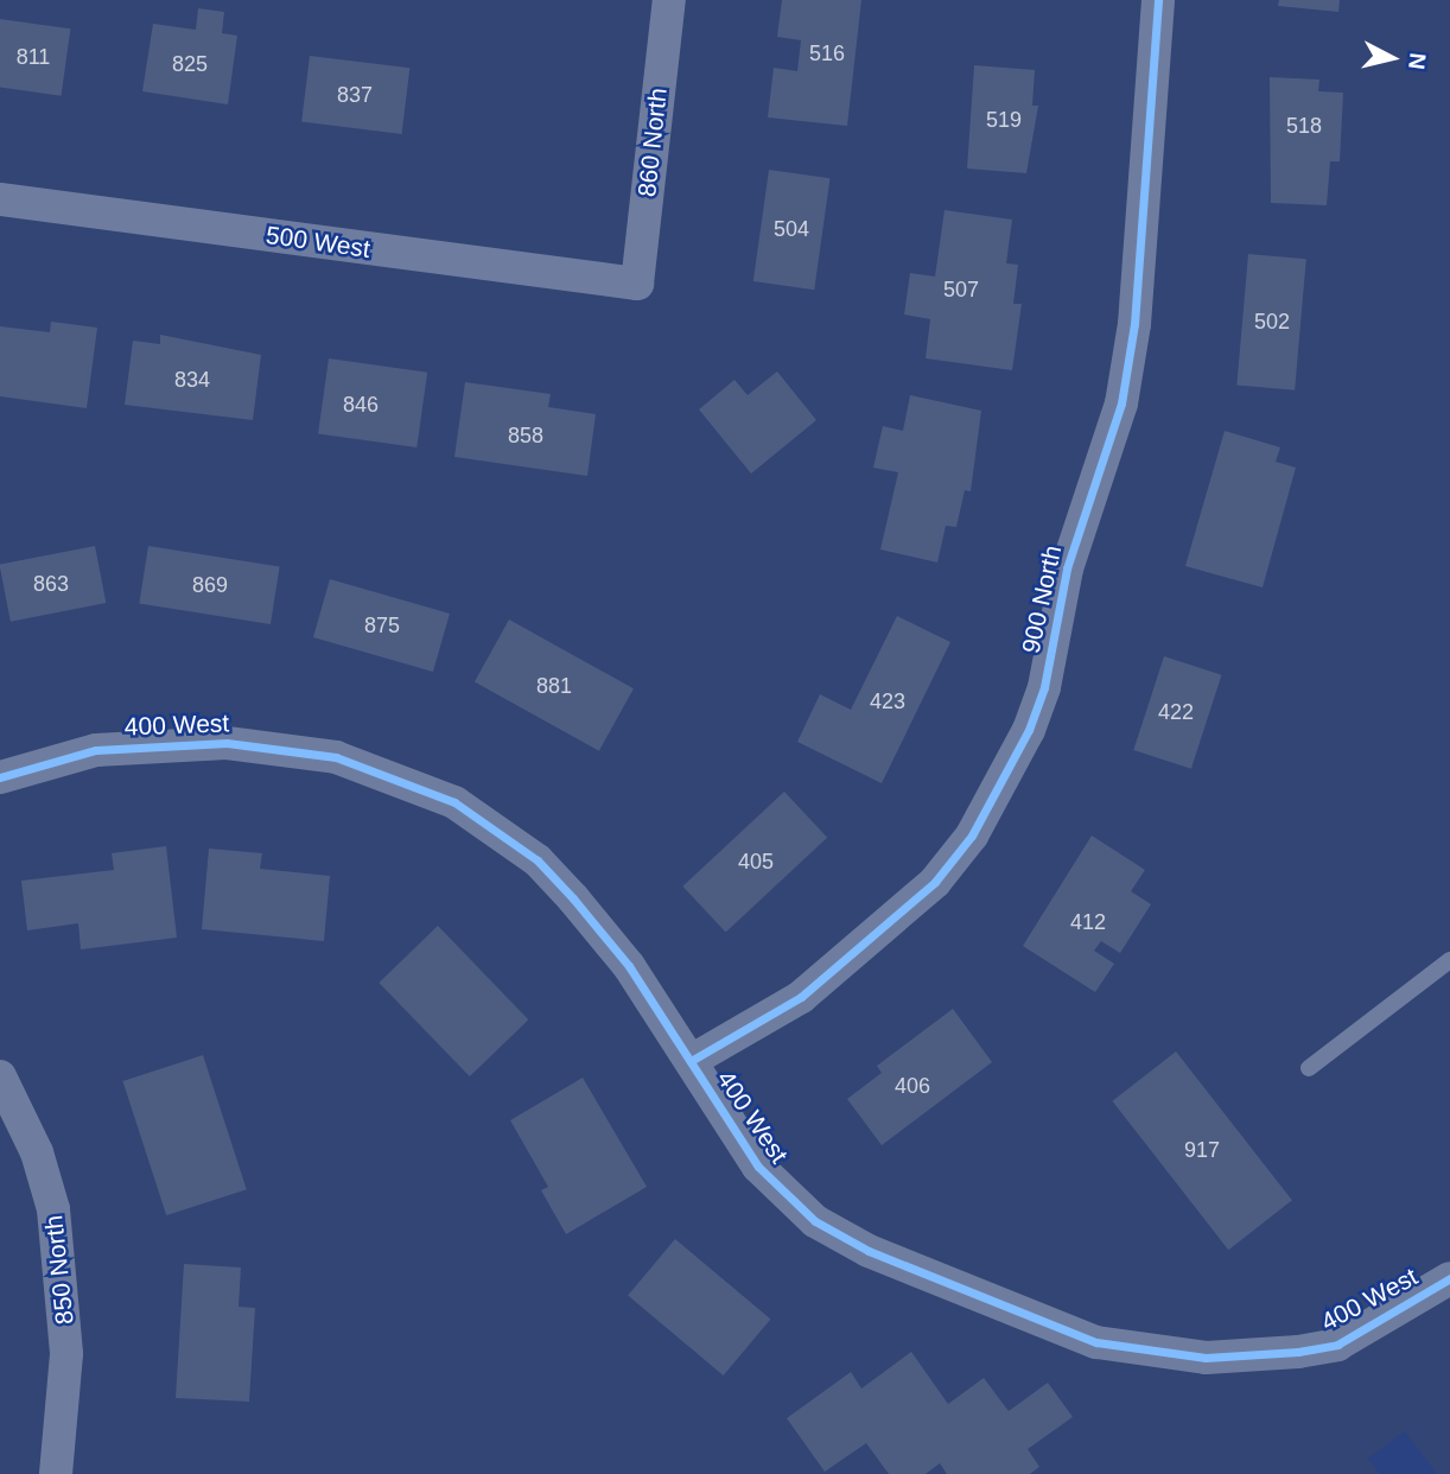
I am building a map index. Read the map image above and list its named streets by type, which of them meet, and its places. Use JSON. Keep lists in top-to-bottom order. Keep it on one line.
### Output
{"streets":{"street":["860 North","500 West","900 North","400 West","850 North"]},"crossings":[["860 North","500 West"],["900 North","400 West"]],"house_numbers":["516","811","825","837","519","518","504","507","502","834","846","858","863","869","875","881","423","422","405","412","406","917"],"north":"right"}
